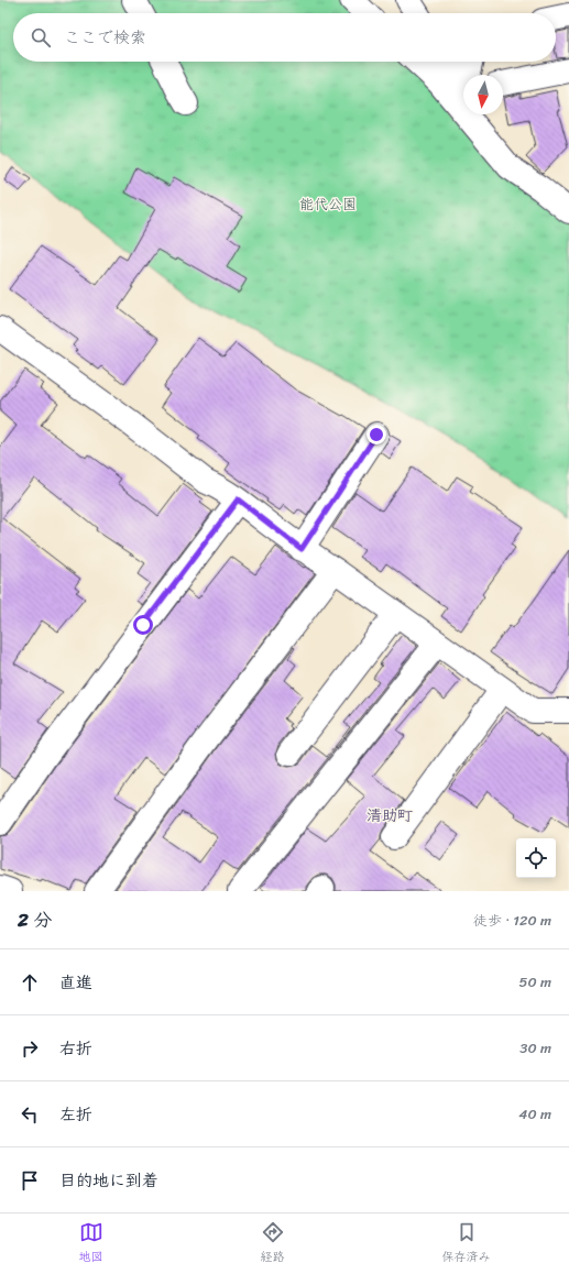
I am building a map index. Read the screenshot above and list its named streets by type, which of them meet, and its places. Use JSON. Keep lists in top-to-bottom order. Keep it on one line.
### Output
{"districts":["清助町"],"parks":["能代公園"],"north":"bottom","page":{"search":"ここで検索","heading":["2 分","徒歩 · 120 m"],"list":[["直進","50 m"],["右折","30 m"],["左折","40 m"],"目的地に到着"],"nav":["地図","経路","保存済み"]}}
